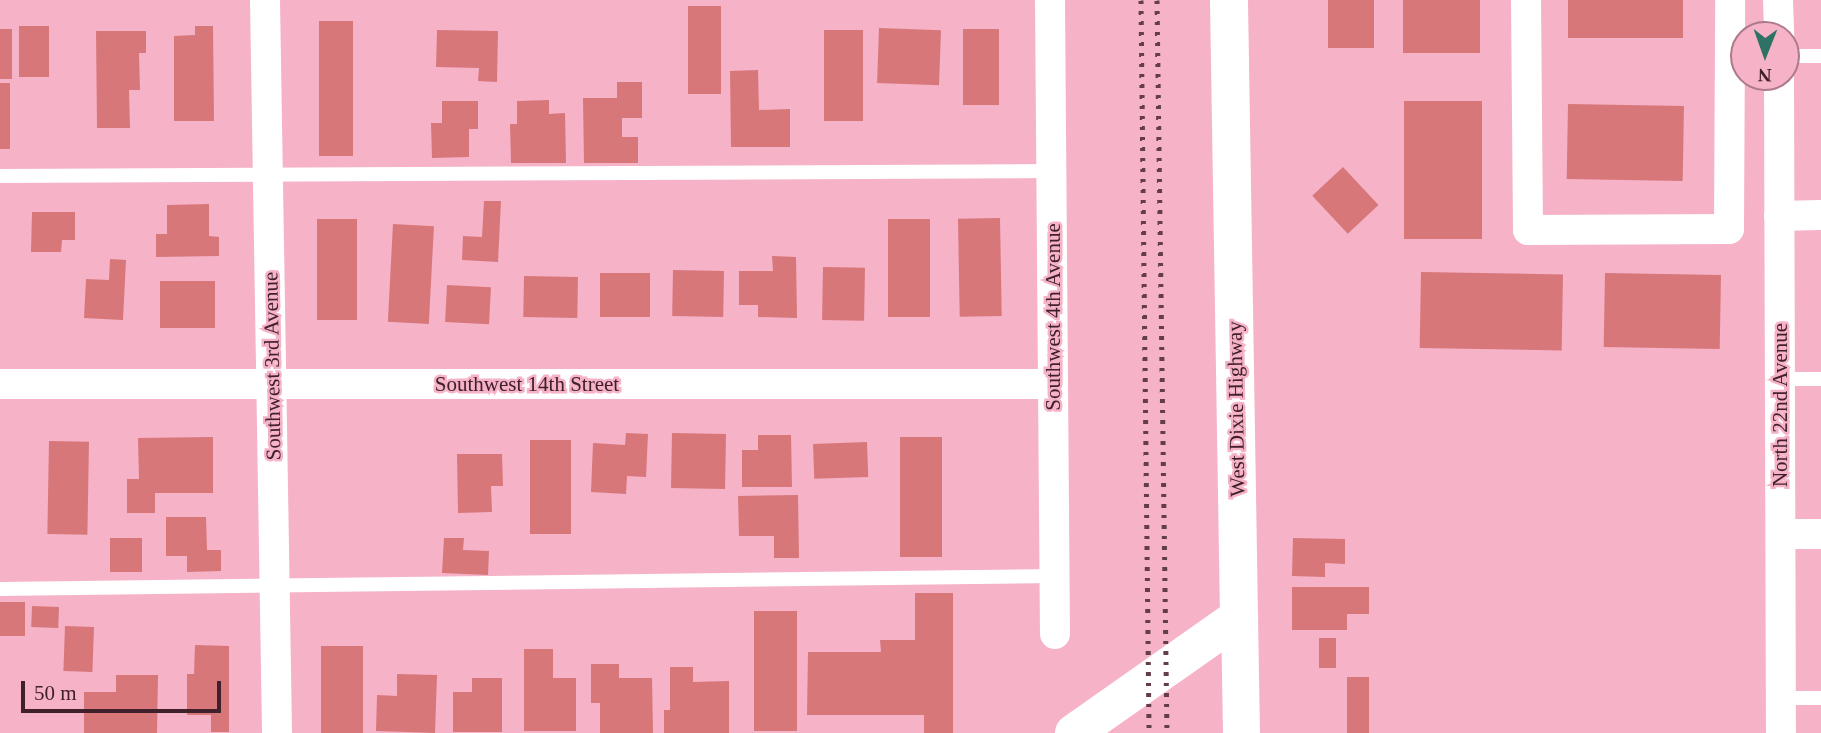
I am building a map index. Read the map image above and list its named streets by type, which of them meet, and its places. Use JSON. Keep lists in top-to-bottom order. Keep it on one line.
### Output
{"streets":{"main road":["West Dixie Highway"],"street":["Southwest 4th Avenue","Southwest 3rd Avenue","Southwest 14th Street","North 22nd Avenue"]},"crossings":[["Southwest 4th Avenue","Southwest 14th Street"],["Southwest 3rd Avenue","Southwest 14th Street"]],"scale_bar":"50 m","north":"bottom"}
